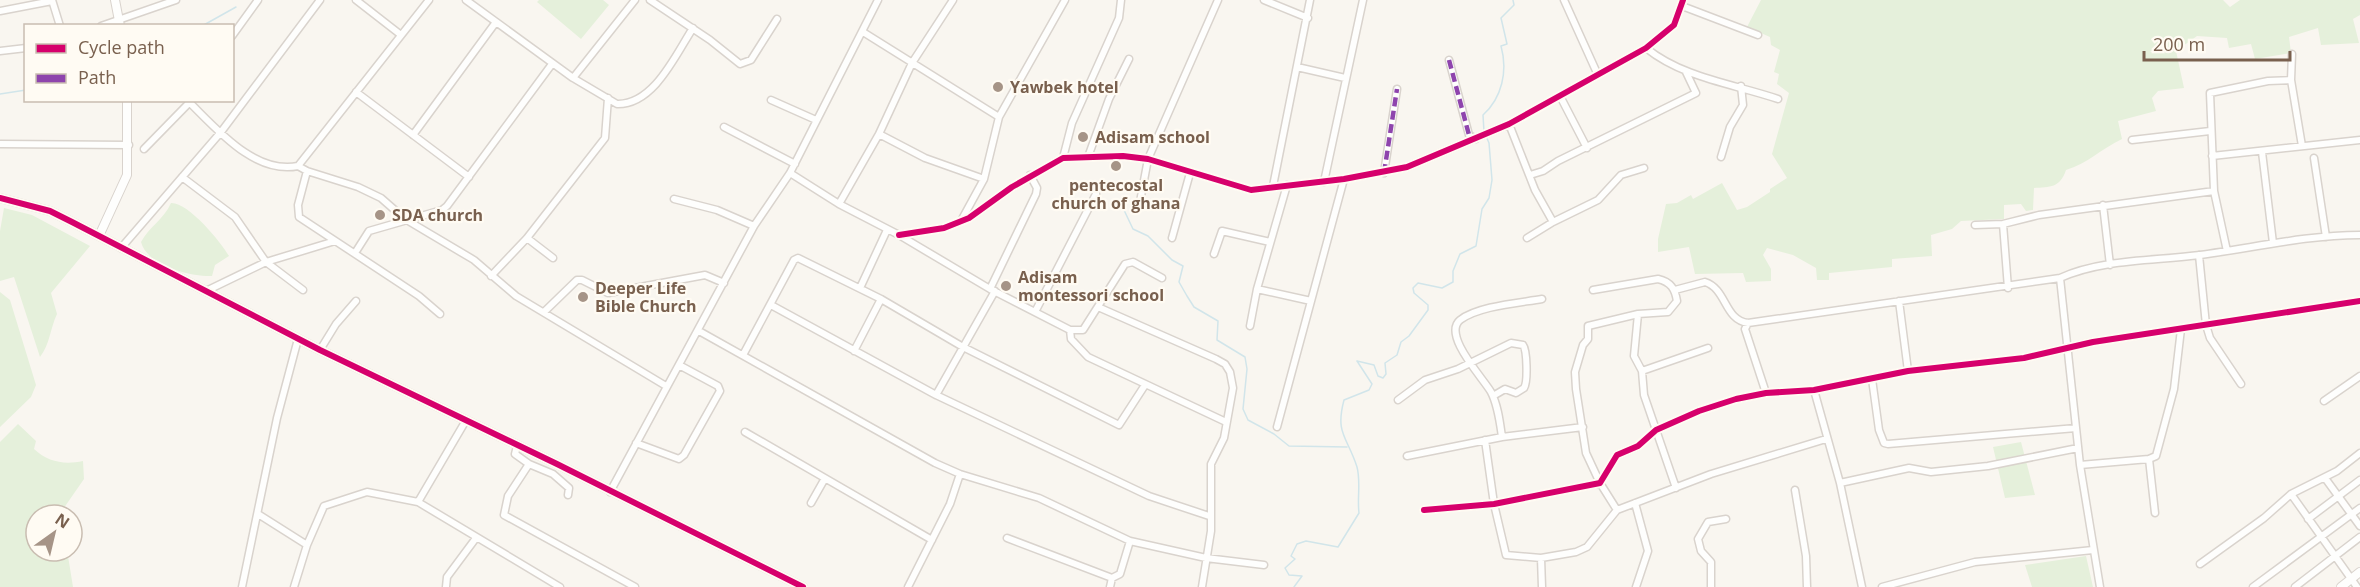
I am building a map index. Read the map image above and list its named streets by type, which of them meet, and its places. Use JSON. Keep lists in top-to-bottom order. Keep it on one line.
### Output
{"places":["Yawbek hotel","Adisam school","pentecostal church of ghana","SDA church","Adisam montessori school","Deeper Life Bible Church"],"legend":["Cycle path","Path"],"scale_bar":"200 m","north":"top right"}
